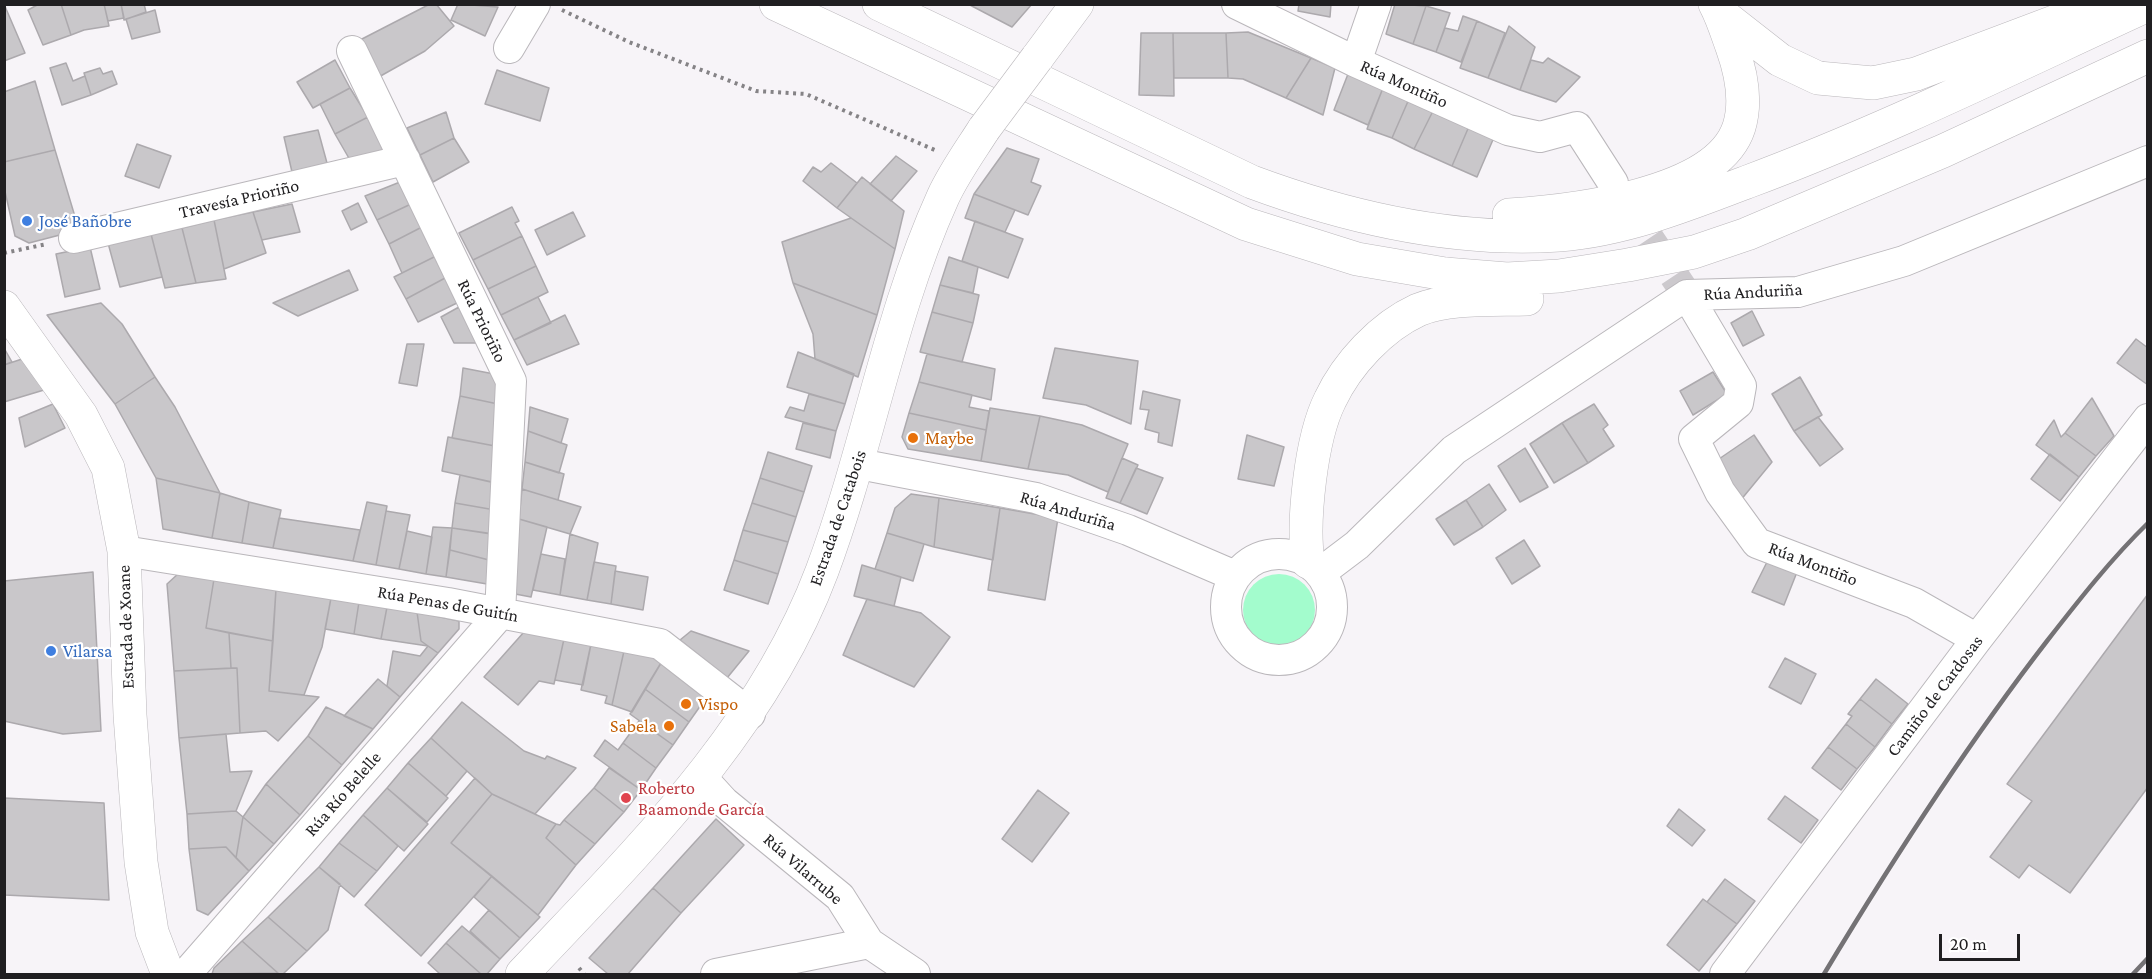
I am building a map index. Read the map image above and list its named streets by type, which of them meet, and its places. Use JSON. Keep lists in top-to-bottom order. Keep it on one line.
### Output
{"streets":{"main road":["Estrada de Catabois","Estrada de Xoane"],"street":["Rúa Montiño","Travesía Prioriño","Rúa Anduriña","Rúa Prioriño","Rúa Penas de Guitín","Camiño de Cardosas","Rúa Río Belelle","Rúa Vilarrube"]},"crossings":[["Rúa Montiño","Rúa Anduriña"],["Rúa Montiño","Camiño de Cardosas"],["Travesía Prioriño","Rúa Prioriño"],["Rúa Anduriña","Estrada de Catabois"],["Rúa Prioriño","Rúa Penas de Guitín"],["Rúa Prioriño","Rúa Río Belelle"],["Estrada de Catabois","Rúa Penas de Guitín"],["Estrada de Catabois","Rúa Vilarrube"],["Rúa Penas de Guitín","Estrada de Xoane"],["Rúa Penas de Guitín","Rúa Río Belelle"]],"places":["José Bañobre","Maybe","Vilarsa","Vispo","Sabela","Roberto Baamonde García"],"scale_bar":"20 m"}
